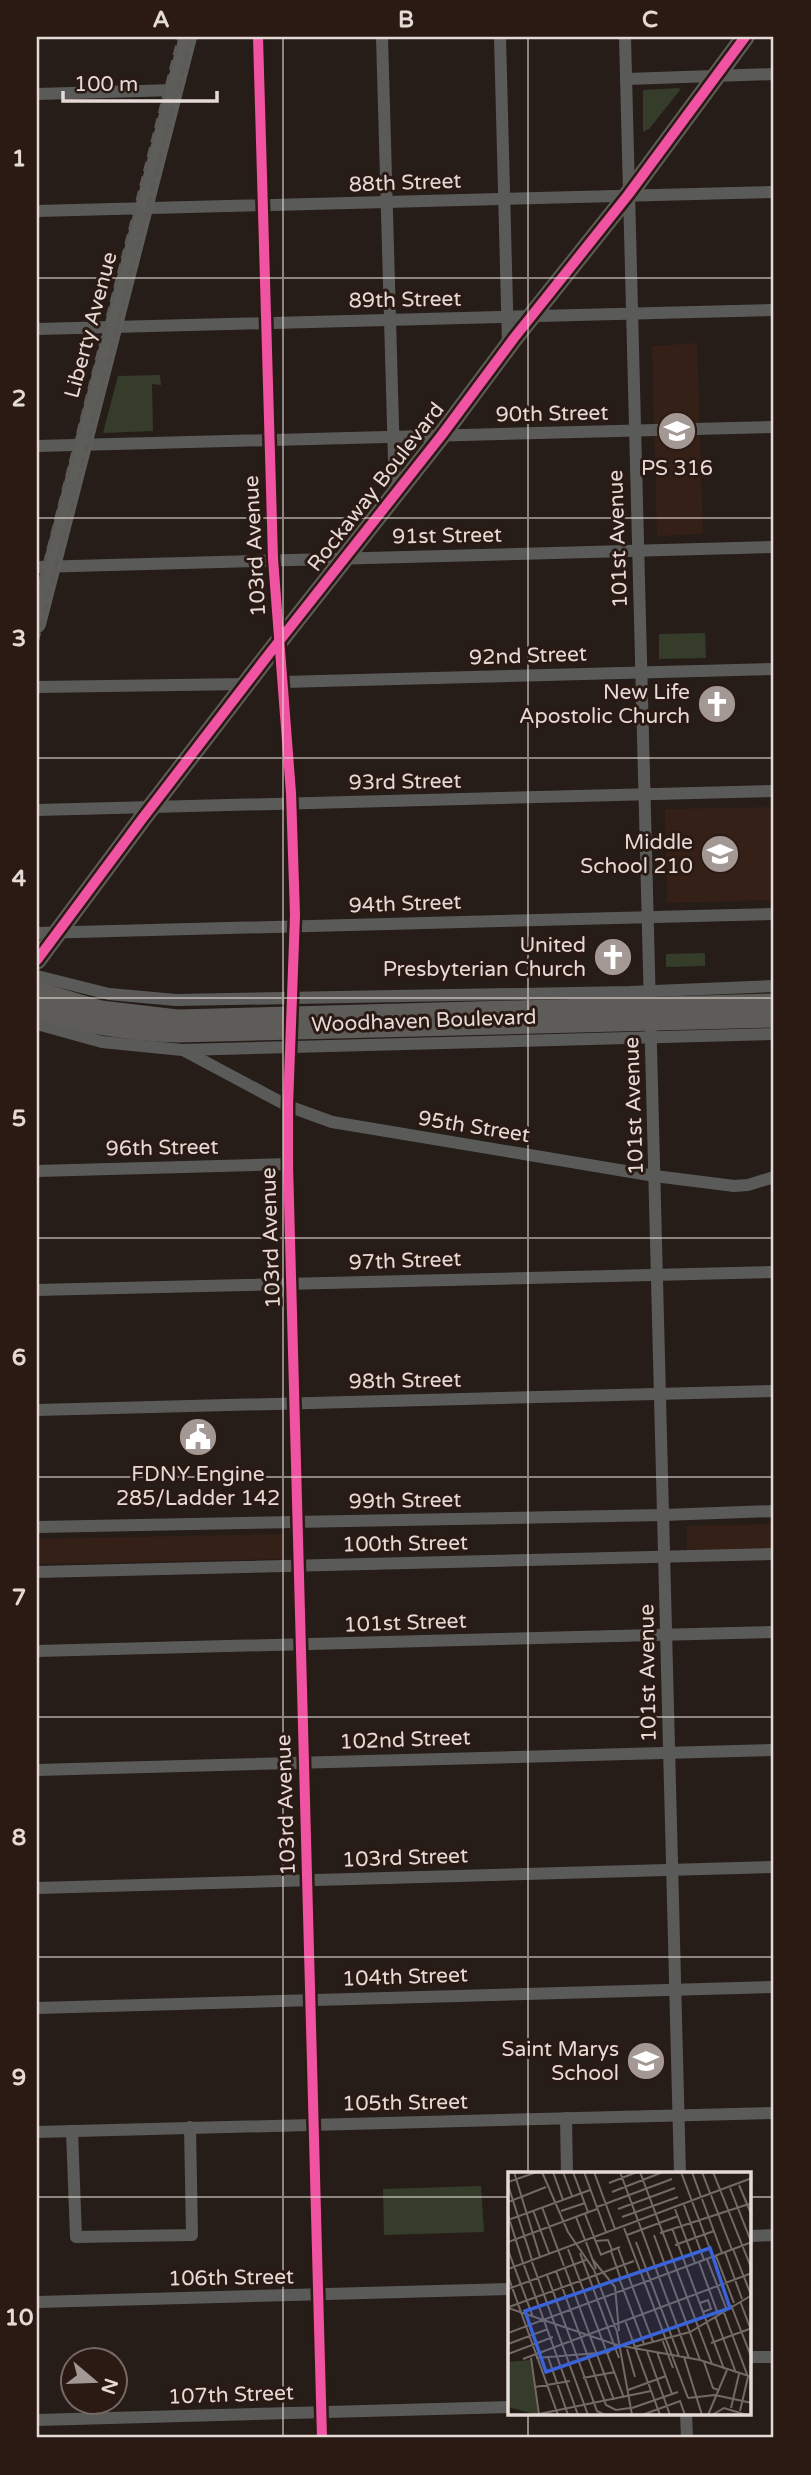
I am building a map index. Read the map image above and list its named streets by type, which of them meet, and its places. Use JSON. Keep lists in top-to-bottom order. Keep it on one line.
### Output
{"streets":{"main road":["Rockaway Boulevard","Woodhaven Boulevard"],"street":["88th Street","89th Street","Liberty Avenue","90th Street","91st Street","101st Avenue","103rd Avenue","92nd Street","93rd Street","94th Street","95th Street","96th Street","97th Street","98th Street","99th Street","100th Street","101st Street","102nd Street","103rd Street","104th Street","105th Street","106th Street","107th Street"]},"crossings":[["88th Street","Liberty Avenue"],["88th Street","Rockaway Boulevard"],["88th Street","101st Avenue"],["88th Street","103rd Avenue"],["89th Street","Liberty Avenue"],["89th Street","Rockaway Boulevard"],["89th Street","101st Avenue"],["89th Street","103rd Avenue"],["Liberty Avenue","90th Street"],["Liberty Avenue","91st Street"],["90th Street","Rockaway Boulevard"],["90th Street","101st Avenue"],["90th Street","103rd Avenue"],["Rockaway Boulevard","91st Street"],["Rockaway Boulevard","101st Avenue"],["Rockaway Boulevard","103rd Avenue"],["Rockaway Boulevard","93rd Street"],["Rockaway Boulevard","94th Street"],["91st Street","101st Avenue"],["91st Street","103rd Avenue"],["101st Avenue","92nd Street"],["101st Avenue","93rd Street"],["101st Avenue","94th Street"],["101st Avenue","Woodhaven Boulevard"],["101st Avenue","95th Street"],["101st Avenue","97th Street"],["101st Avenue","98th Street"],["101st Avenue","99th Street"],["101st Avenue","100th Street"],["101st Avenue","101st Street"],["101st Avenue","102nd Street"],["101st Avenue","103rd Street"],["101st Avenue","104th Street"],["101st Avenue","105th Street"],["103rd Avenue","92nd Street"],["103rd Avenue","93rd Street"],["103rd Avenue","94th Street"],["103rd Avenue","Woodhaven Boulevard"],["103rd Avenue","95th Street"],["103rd Avenue","96th Street"],["103rd Avenue","97th Street"],["103rd Avenue","98th Street"],["103rd Avenue","99th Street"],["103rd Avenue","100th Street"],["103rd Avenue","101st Street"],["103rd Avenue","102nd Street"],["103rd Avenue","103rd Street"],["103rd Avenue","104th Street"],["103rd Avenue","105th Street"],["103rd Avenue","106th Street"],["103rd Avenue","107th Street"],["Woodhaven Boulevard","95th Street"]],"places":{"school or university":["PS 316","Middle School 210","Saint Marys School"],"church":["New Life Apostolic Church","United Presbyterian Church"],"public building":["FDNY Engine 285/Ladder 142"]},"scale_bar":"100 m","north":"right","grid":{"columns":["A","B","C"],"rows":["1","2","3","4","5","6","7","8","9","10"]}}
